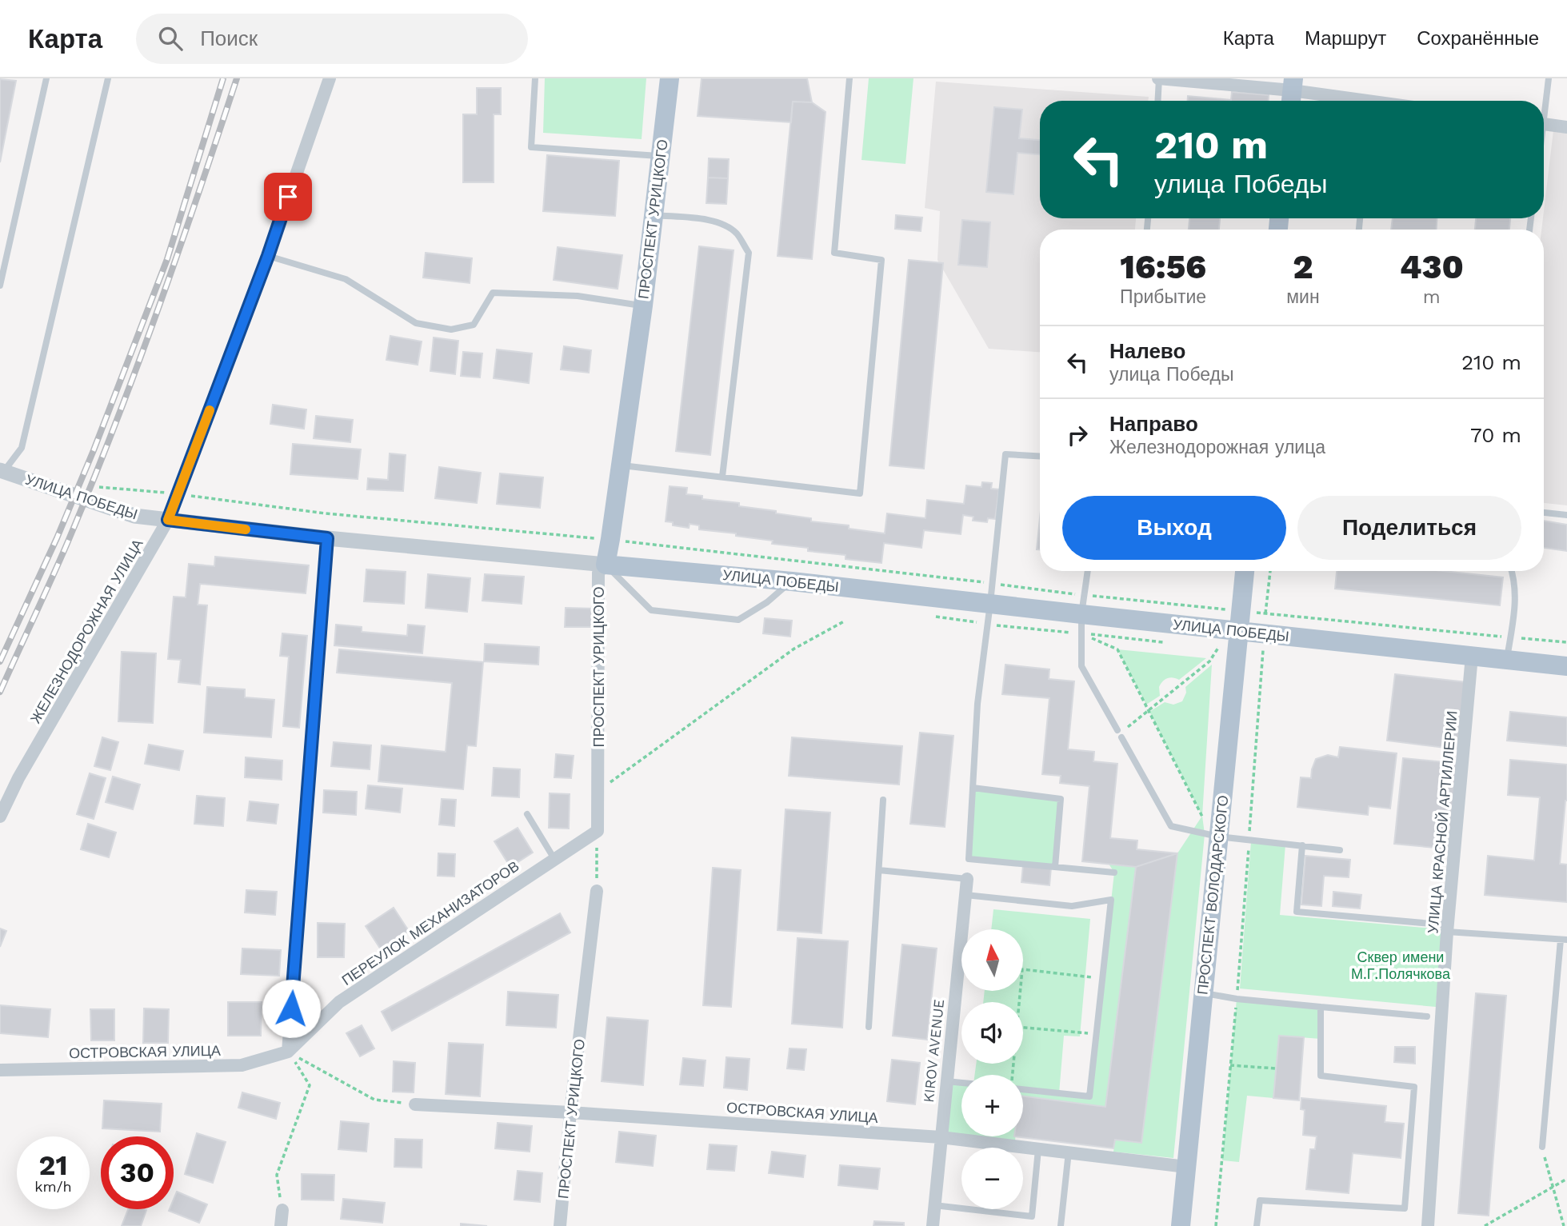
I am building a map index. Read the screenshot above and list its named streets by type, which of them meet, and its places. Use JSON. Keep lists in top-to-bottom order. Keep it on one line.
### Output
{"streets":{"main road":["ПРОСПЕКТ УРИЦКОГО","УЛИЦА ПОБЕДЫ","ПРОСПЕКТ ВОЛОДАРСКОГО"],"street":["ЖЕЛЕЗНОДОРОЖНАЯ УЛИЦА","УЛИЦА КРАСНОЙ АРТИЛЛЕРИИ","ПЕРЕУЛОК МЕХАНИЗАТОРОВ","KIROV AVENUE","ОСТРОВСКАЯ УЛИЦА"]},"crossings":[["ПРОСПЕКТ УРИЦКОГО","УЛИЦА ПОБЕДЫ"],["ПРОСПЕКТ УРИЦКОГО","ПЕРЕУЛОК МЕХАНИЗАТОРОВ"],["ПРОСПЕКТ УРИЦКОГО","ОСТРОВСКАЯ УЛИЦА"],["УЛИЦА ПОБЕДЫ","ЖЕЛЕЗНОДОРОЖНАЯ УЛИЦА"],["УЛИЦА ПОБЕДЫ","УЛИЦА КРАСНОЙ АРТИЛЛЕРИИ"],["УЛИЦА ПОБЕДЫ","ПРОСПЕКТ ВОЛОДАРСКОГО"],["ПРОСПЕКТ ВОЛОДАРСКОГО","ОСТРОВСКАЯ УЛИЦА"],["ПЕРЕУЛОК МЕХАНИЗАТОРОВ","ОСТРОВСКАЯ УЛИЦА"],["KIROV AVENUE","ОСТРОВСКАЯ УЛИЦА"]],"parks":["Сквер имени М.Г.Полячкова"],"north":"top","page":{"header":"Карта","search":"Поиск","nav":["Карта","Маршрут","Сохранённые"],"turn":["210 m","улица Победы"],"eta":["16:56","Прибытие","2","мин","430","m"],"list":[{"name":"Налево","note":"улица Победы","value":"210 m"},{"name":"Направо","note":"Железнодорожная улица","value":"70 m"}],"buttons":["Выход","Поделиться"],"map_buttons":["+","−"],"speed":"21 km/h","limit":"30"}}
